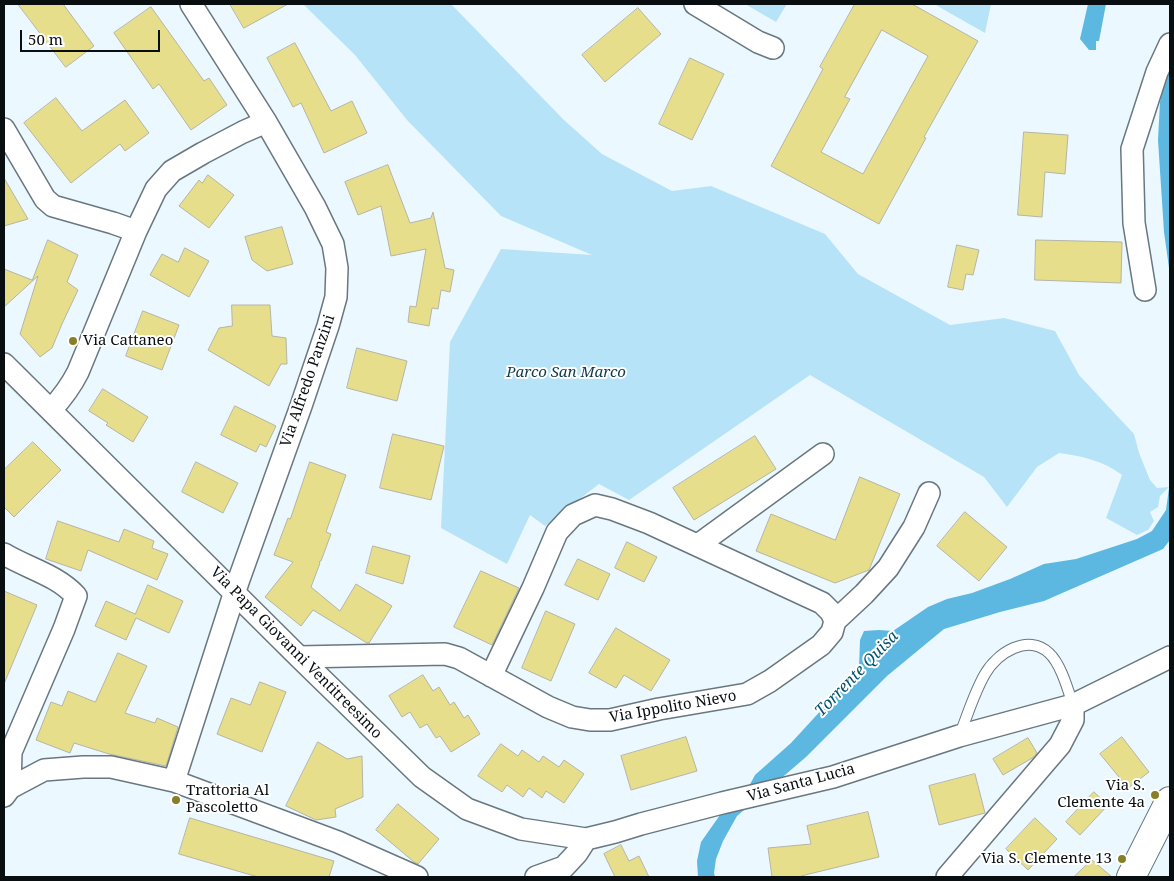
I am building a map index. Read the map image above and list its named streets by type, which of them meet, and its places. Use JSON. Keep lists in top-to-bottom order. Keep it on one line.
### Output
{"streets":{"street":["Via Alfredo Panzini","Via Papa Giovanni Ventitreesimo","Via Ippolito Nievo","Via Santa Lucia"]},"crossings":[["Via Alfredo Panzini","Via Papa Giovanni Ventitreesimo"],["Via Papa Giovanni Ventitreesimo","Via Ippolito Nievo"],["Via Papa Giovanni Ventitreesimo","Via Santa Lucia"]],"water":["Torrente Quisa"],"parks":["Parco San Marco"],"places":["Via Cattaneo","Via S. Clemente 4a","Trattoria Al Pascoletto","Via S. Clemente 13"],"scale_bar":"50 m"}
